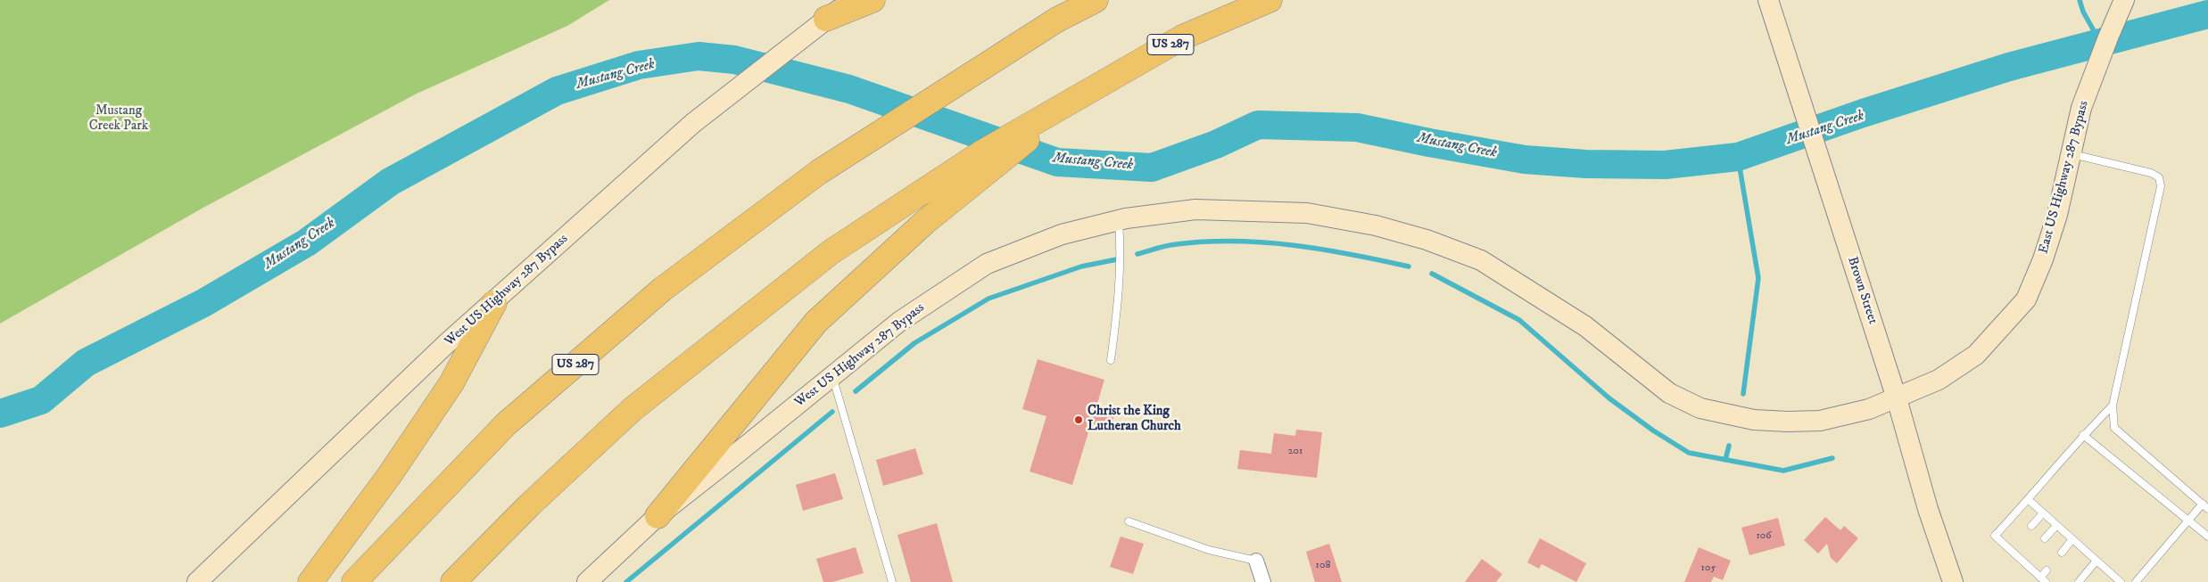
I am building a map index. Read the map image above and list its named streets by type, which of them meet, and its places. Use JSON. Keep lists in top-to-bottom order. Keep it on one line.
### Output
{"streets":{"highway":["US 287"],"main road":["East US Highway 287 Bypass","West US Highway 287 Bypass","Brown Street"]},"crossings":[["East US Highway 287 Bypass","West US Highway 287 Bypass"],["East US Highway 287 Bypass","Brown Street"],["West US Highway 287 Bypass","Brown Street"]],"water":["Mustang Creek"],"parks":["Mustang Creek Park"],"places":["Christ the King Lutheran Church"],"house_numbers":["201","106","108","105"]}
